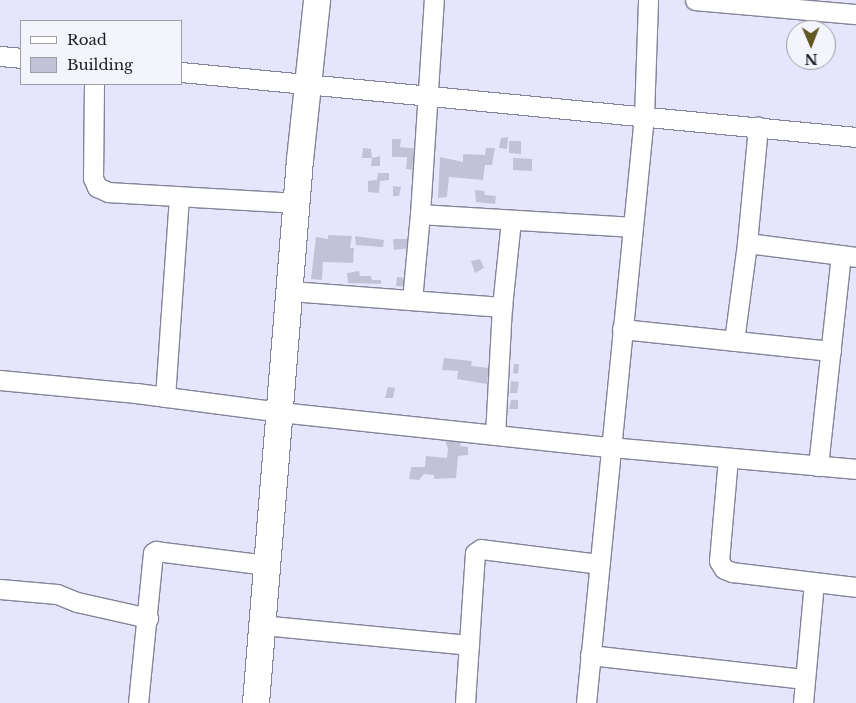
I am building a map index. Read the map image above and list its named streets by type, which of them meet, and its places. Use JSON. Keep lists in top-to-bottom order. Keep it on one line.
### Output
{"legend":["Road","Building"],"north":"bottom"}
